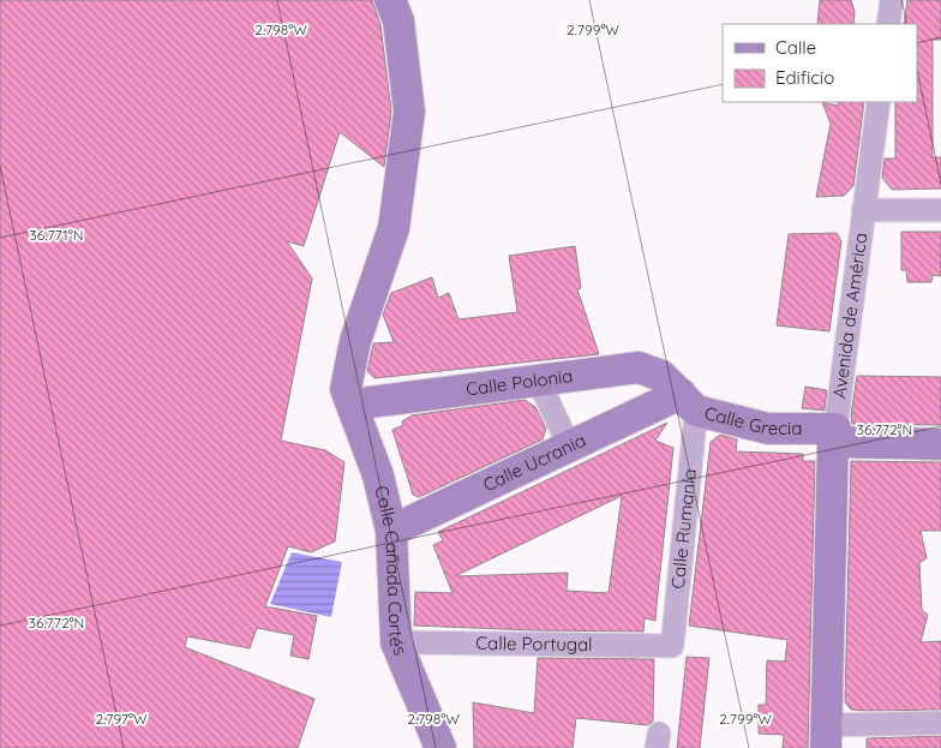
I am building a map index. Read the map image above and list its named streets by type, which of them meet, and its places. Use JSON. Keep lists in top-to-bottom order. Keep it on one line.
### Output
{"streets":{"street":["Avenida de América","Calle Polonia","Calle Grecia","Calle Ucrania","Calle Rumanía","Calle Cañada Cortés","Calle Portugal"]},"crossings":[["Avenida de América","Calle Grecia"],["Calle Polonia","Calle Grecia"],["Calle Polonia","Calle Ucrania"],["Calle Polonia","Calle Rumanía"],["Calle Polonia","Calle Cañada Cortés"],["Calle Grecia","Calle Ucrania"],["Calle Grecia","Calle Rumanía"],["Calle Ucrania","Calle Rumanía"],["Calle Ucrania","Calle Cañada Cortés"],["Calle Rumanía","Calle Portugal"],["Calle Cañada Cortés","Calle Portugal"]],"legend":["Calle","Edificio"],"coordinates":["2.798°W","2.799°W","36.771°N","36.772°N","2.797°W"]}
